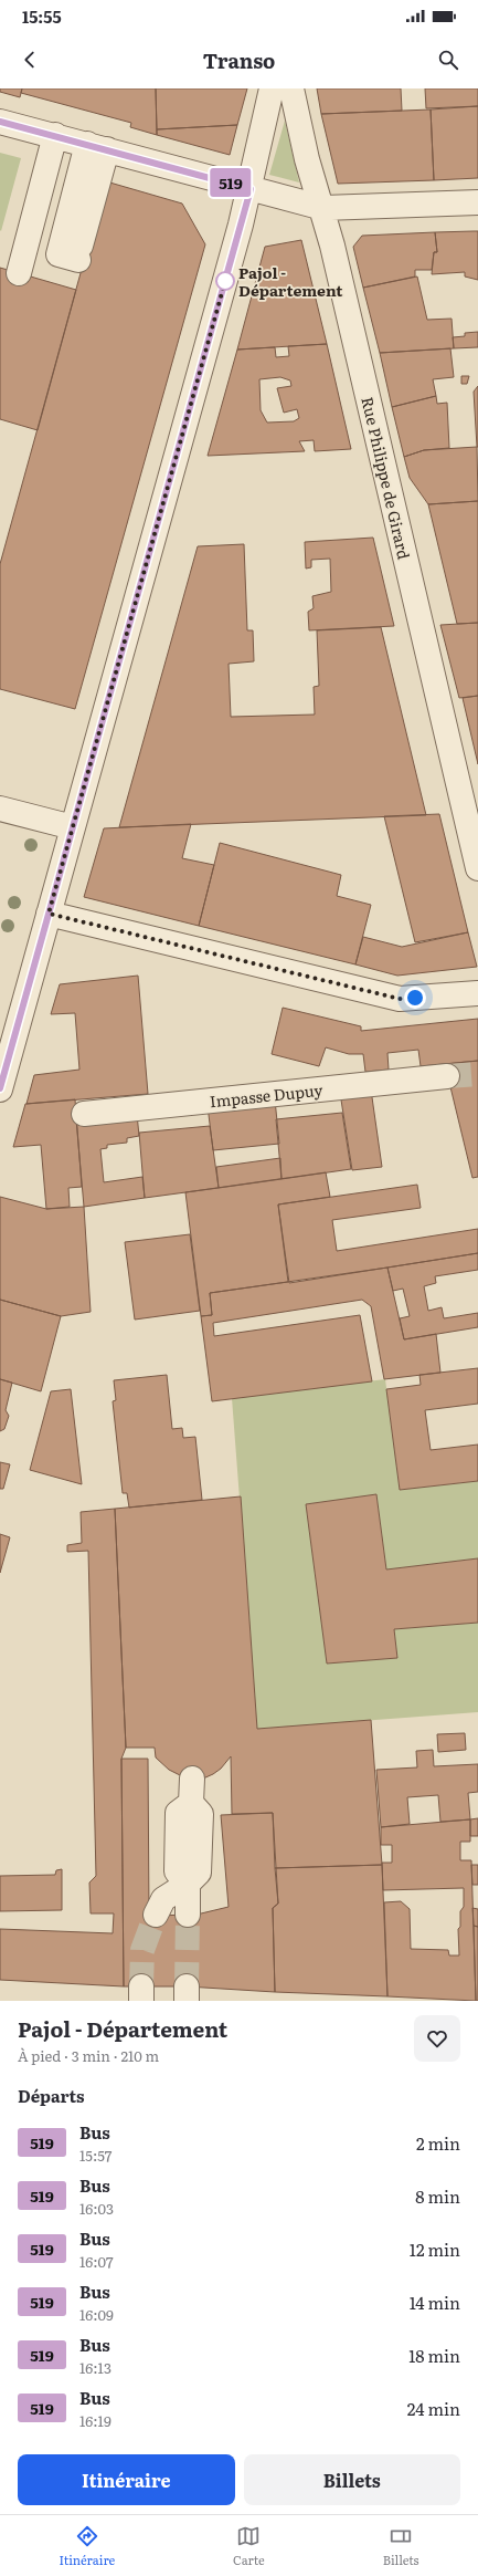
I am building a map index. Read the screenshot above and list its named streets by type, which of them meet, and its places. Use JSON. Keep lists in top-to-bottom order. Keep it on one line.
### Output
{"streets":{"street":["Rue Philippe de Girard","Impasse Dupuy"]},"places":["Pajol - Département"],"lines":["bus line 519"],"page":{"status":"15:55","header":"Transo","on_map":"519","heading":[["Pajol - Département","À pied · 3 min · 210 m"],"Départs"],"list":[{"mark":"519","name":"Bus","note":"15:57","value":"2 min"},{"mark":"519","name":"Bus","note":"16:03","value":"8 min"},{"mark":"519","name":"Bus","note":"16:07","value":"12 min"},{"mark":"519","name":"Bus","note":"16:09","value":"14 min"},{"mark":"519","name":"Bus","note":"16:13","value":"18 min"},{"mark":"519","name":"Bus","note":"16:19","value":"24 min"}],"buttons":["Itinéraire","Billets"],"tabs":["Itinéraire","Carte","Billets"]}}
